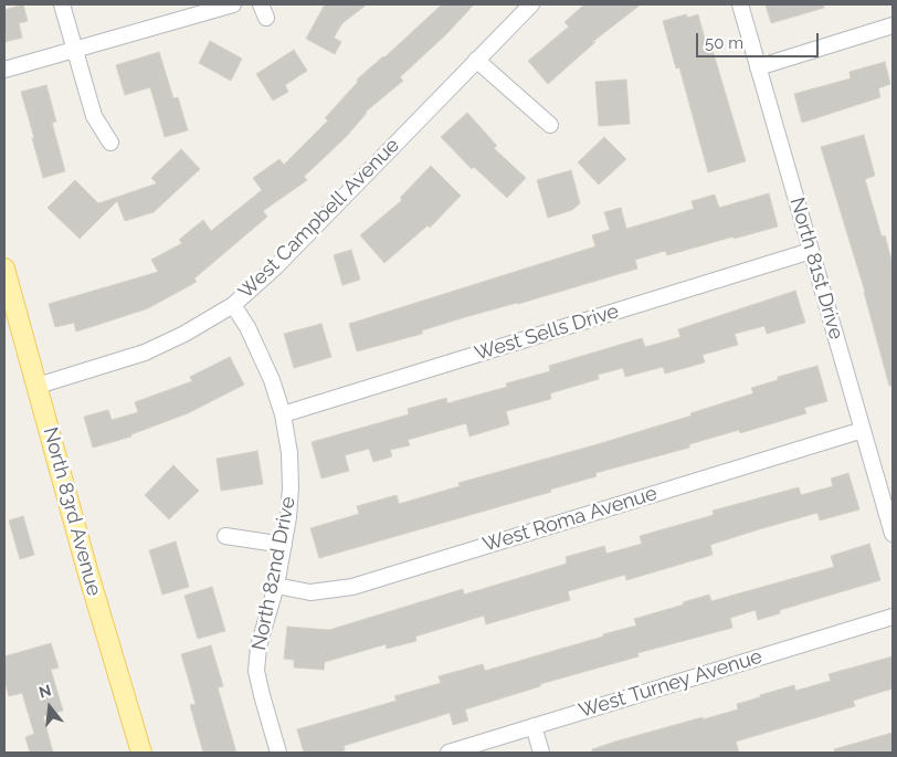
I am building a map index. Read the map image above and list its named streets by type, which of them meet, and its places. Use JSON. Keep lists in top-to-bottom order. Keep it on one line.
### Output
{"streets":{"main road":["North 83rd Avenue"],"street":["West Campbell Avenue","North 81st Drive","West Sells Drive","West Roma Avenue","North 82nd Drive","West Turney Avenue"]},"crossings":[["West Campbell Avenue","North 83rd Avenue"],["West Campbell Avenue","North 82nd Drive"],["North 81st Drive","West Sells Drive"],["North 81st Drive","West Roma Avenue"],["West Sells Drive","North 82nd Drive"],["West Roma Avenue","North 82nd Drive"]],"scale_bar":"50 m","north":"top"}
